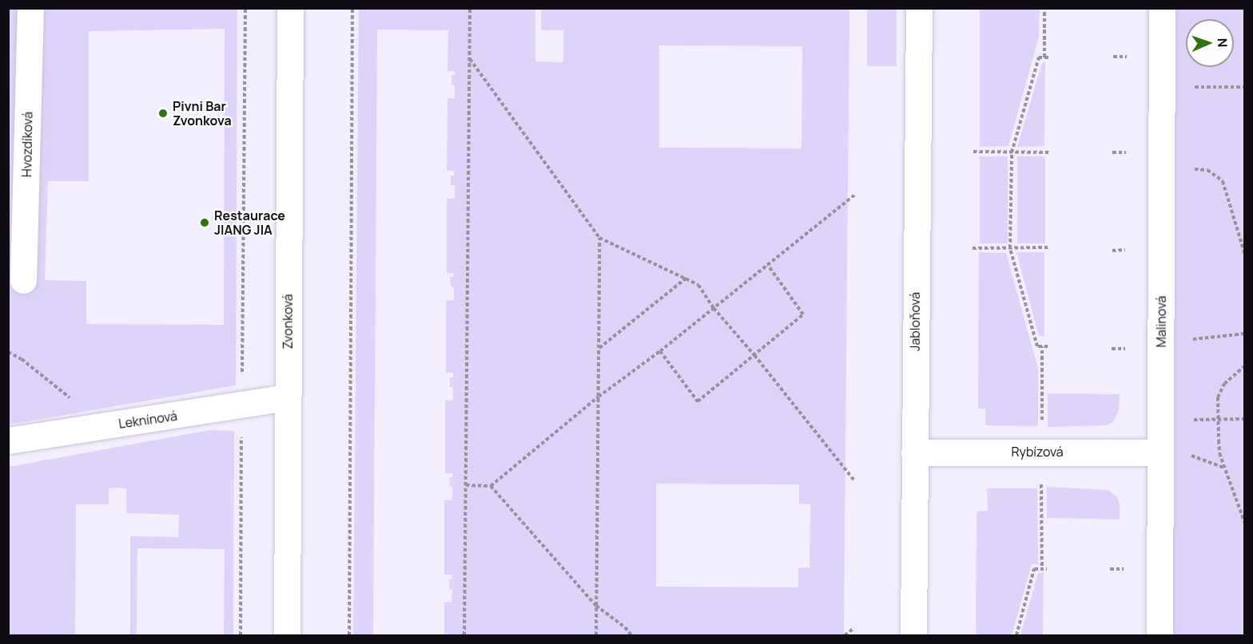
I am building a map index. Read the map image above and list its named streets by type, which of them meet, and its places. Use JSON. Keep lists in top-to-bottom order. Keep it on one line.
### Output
{"streets":{"street":["Hvozdíková","Zvonková","Jabloňová","Malinová","Leknínová","Rybízová"]},"crossings":[["Zvonková","Leknínová"],["Jabloňová","Rybízová"],["Malinová","Rybízová"]],"places":["Pivni Bar Zvonkova","Restaurace JIANG JIA"],"north":"right"}
